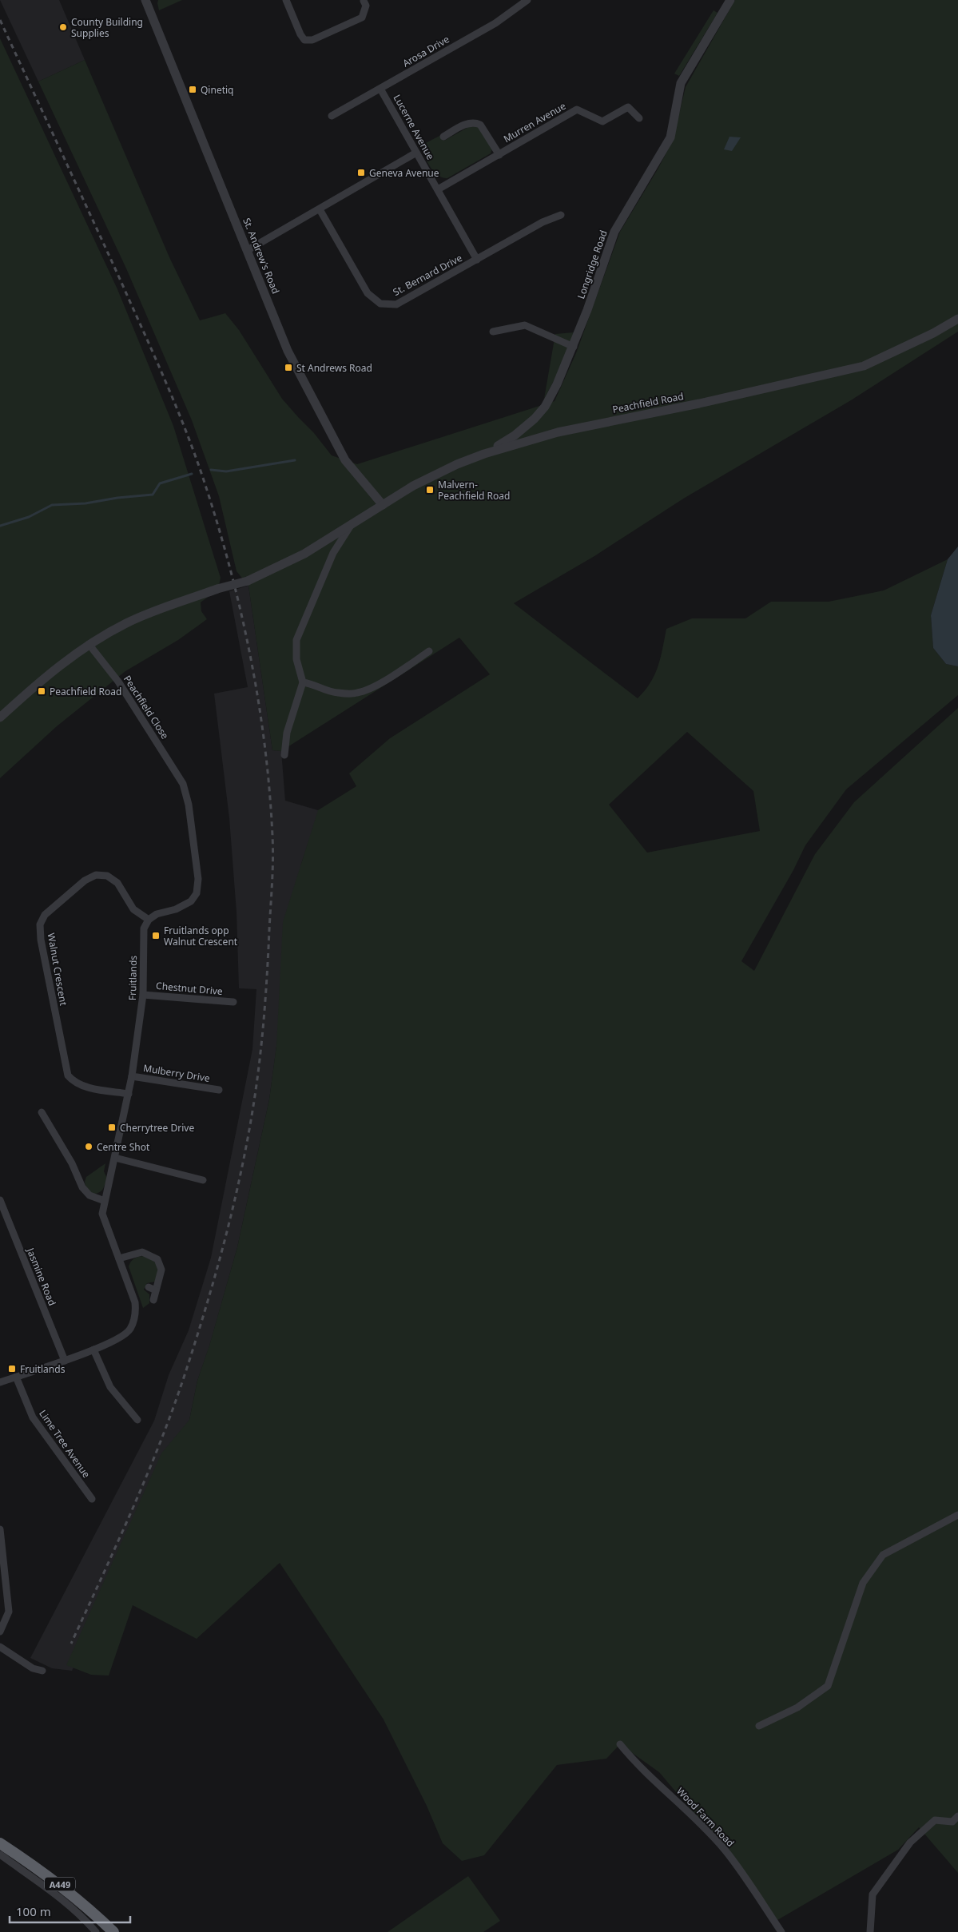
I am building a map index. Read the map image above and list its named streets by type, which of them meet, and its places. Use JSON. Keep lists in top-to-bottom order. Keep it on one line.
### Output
{"streets":{"highway":["A449"],"street":["Arosa Drive","Murren Avenue","Lucerne Avenue","St. Andrew's Road","Longridge Road","St. Bernard Drive","Peachfield Road","Peachfield Close","Walnut Crescent","Fruitlands","Chestnut Drive","Mulberry Drive","Jasmine Road","Lime Tree Avenue","Wood Farm Road"]},"crossings":[["Arosa Drive","Lucerne Avenue"],["Murren Avenue","Lucerne Avenue"],["Lucerne Avenue","St. Bernard Drive"],["St. Andrew's Road","Peachfield Road"],["Longridge Road","Peachfield Road"],["Peachfield Road","Peachfield Close"],["Peachfield Close","Walnut Crescent"],["Peachfield Close","Fruitlands"],["Walnut Crescent","Fruitlands"],["Fruitlands","Chestnut Drive"],["Fruitlands","Mulberry Drive"],["Fruitlands","Jasmine Road"],["Fruitlands","Lime Tree Avenue"]],"places":{"other":["County Building Supplies","Centre Shot"],"transit":["Qinetiq","Geneva Avenue","St Andrews Road","Malvern- Peachfield Road","Peachfield Road","Fruitlands opp Walnut Crescent","Cherrytree Drive","Fruitlands"]},"scale_bar":"100 m"}
